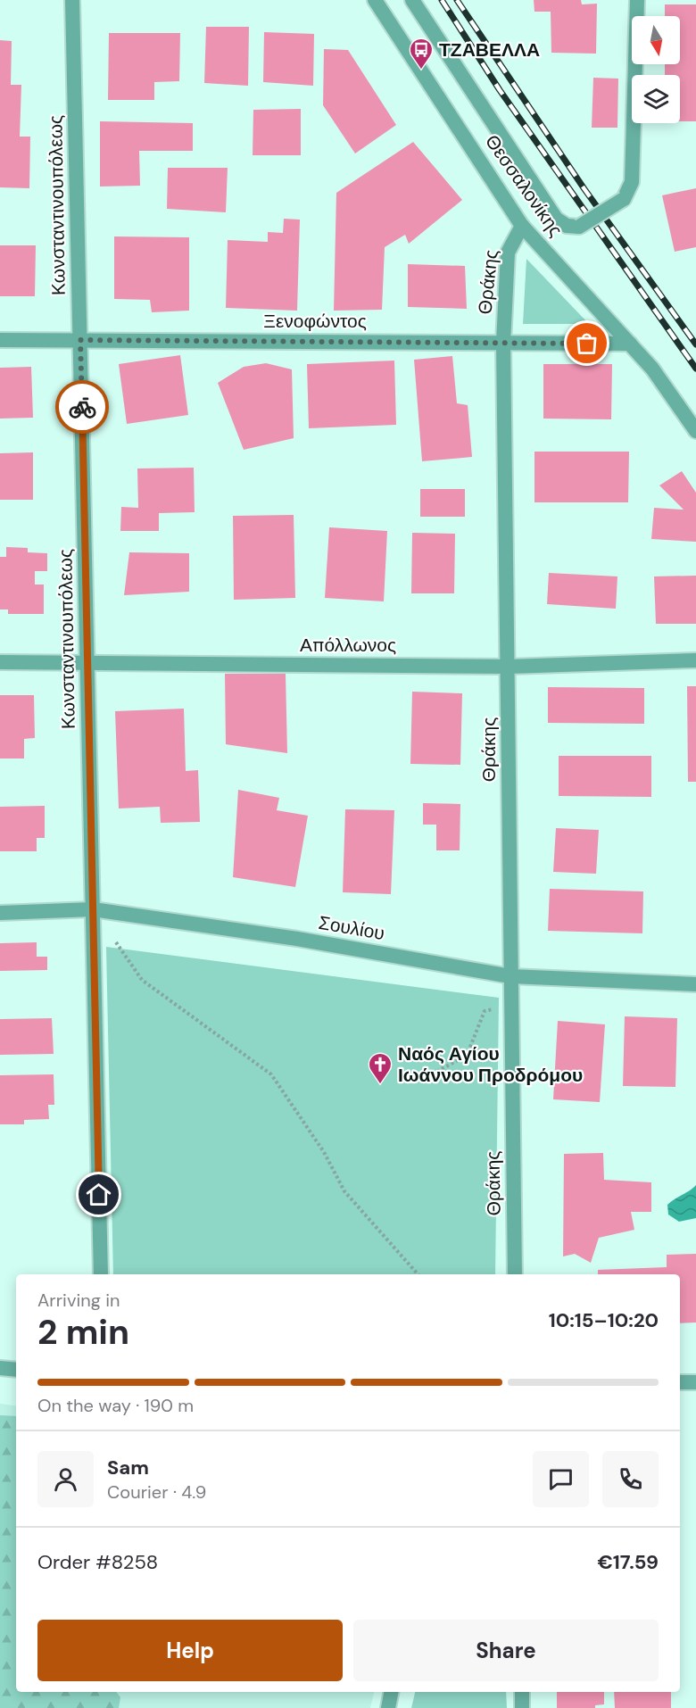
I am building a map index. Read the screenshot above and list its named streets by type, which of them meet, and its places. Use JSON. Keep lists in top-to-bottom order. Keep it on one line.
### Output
{"streets":{"street":["Θεσσαλονίκης","Κωνσταντινουπόλεως","Θράκης","Ξενοφώντος","Απόλλωνος","Σουλίου"]},"crossings":[["Θεσσαλονίκης","Θράκης"],["Θεσσαλονίκης","Ξενοφώντος"],["Κωνσταντινουπόλεως","Ξενοφώντος"],["Κωνσταντινουπόλεως","Απόλλωνος"],["Κωνσταντινουπόλεως","Σουλίου"],["Θράκης","Ξενοφώντος"],["Θράκης","Απόλλωνος"],["Θράκης","Σουλίου"]],"places":{"bus stop":["ΤΖΑΒΕΛΛΑ"],"church":["Ναός Αγίου Ιωάννου Προδρόμου"]},"north":"bottom","page":{"heading":["2 min","Arriving in","10:15–10:20"],"panel":["Sam","Courier · 4.9","Order #8258","€17.59"],"bar":"On the way · 190 m","buttons":["Help","Share"]}}
